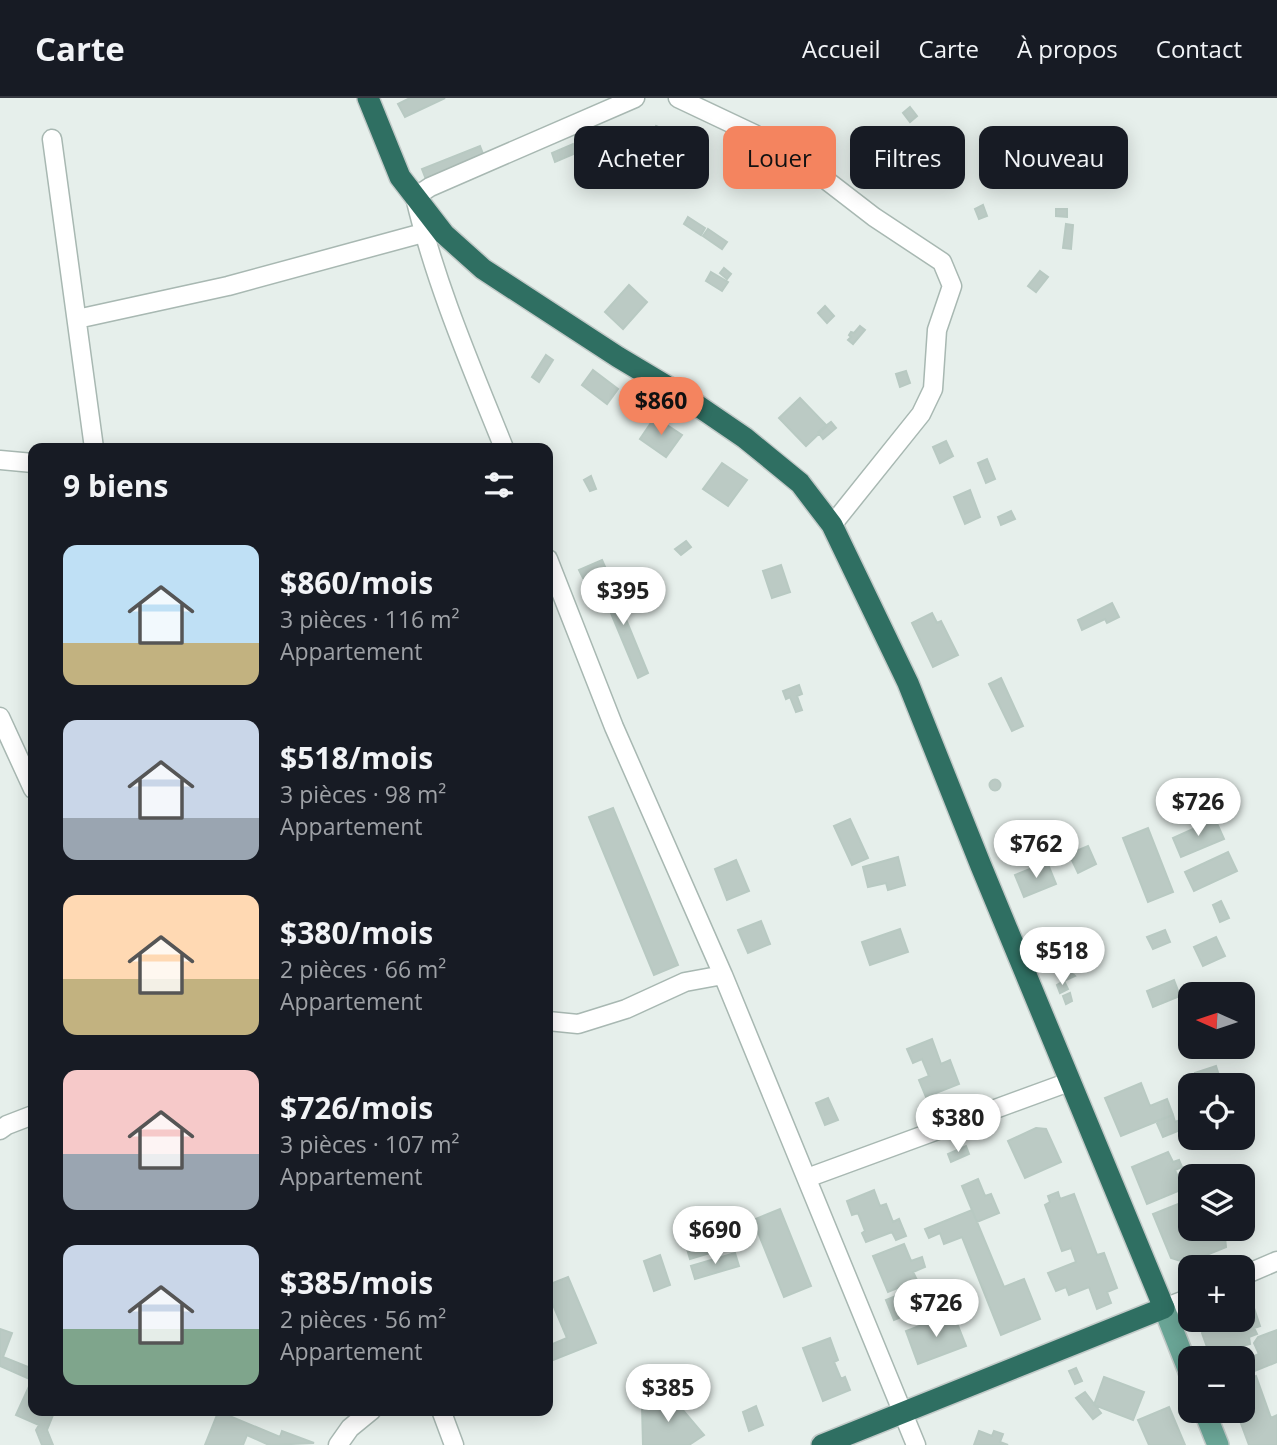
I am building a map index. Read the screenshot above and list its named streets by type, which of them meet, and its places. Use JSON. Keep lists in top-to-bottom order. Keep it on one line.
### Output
{"north":"left","page":{"header":"Carte","nav":["Accueil","Carte","À propos","Contact"],"chip":["Acheter","Louer","Filtres","Nouveau"],"price":["$860","$395","$726","$762","$518","$380","$690","$726","$385"],"heading":"9 biens","list":[{"name":"$860/mois","note":"3 pièces · 116 m² · Appartement"},{"name":"$518/mois","note":"3 pièces · 98 m² · Appartement"},{"name":"$380/mois","note":"2 pièces · 66 m² · Appartement"},{"name":"$726/mois","note":"3 pièces · 107 m² · Appartement"},{"name":"$385/mois","note":"2 pièces · 56 m² · Appartement"}],"map_buttons":["+","−"]}}
